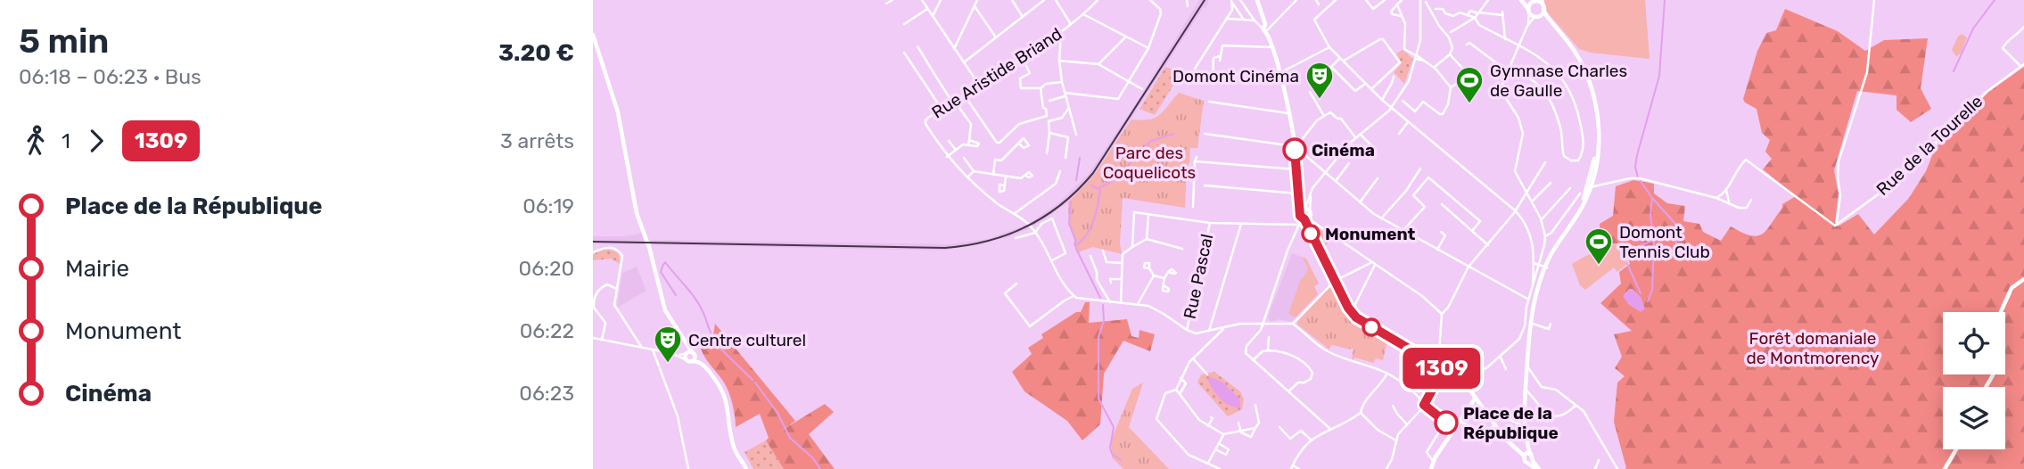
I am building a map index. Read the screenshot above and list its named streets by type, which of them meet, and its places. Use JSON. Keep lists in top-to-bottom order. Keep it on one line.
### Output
{"streets":{"street":["Rue Aristide Briand","Rue de la Tourelle","Rue Pascal"]},"parks":["Parc des Coquelicots","Forêt domaniale de Montmorency"],"places":{"theatre":["Domont Cinéma","Centre culturel"],"sports":["Gymnase Charles de Gaulle","Domont Tennis Club"],"other":["Cinéma","Monument","Place de la République"]},"lines":["bus line 1309"],"page":{"heading":["5 min","06:18 – 06:23 · Bus","3.20 €"],"on_map":"1309","legs":["1","1309","3 arrêts"],"list":[{"name":"Place de la République","value":"06:19"},{"name":"Mairie","value":"06:20"},{"name":"Monument","value":"06:22"},{"name":"Cinéma","value":"06:23"}]}}
